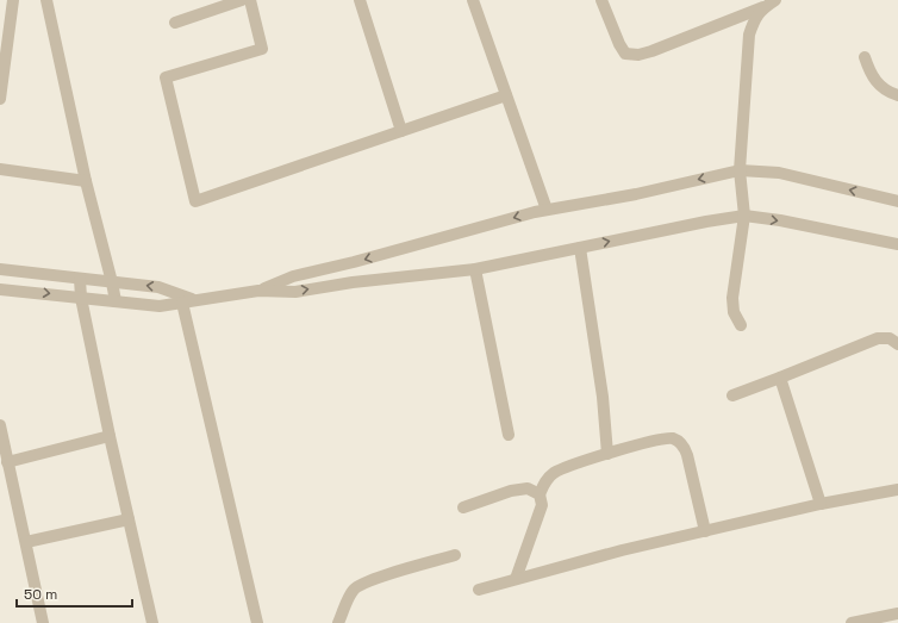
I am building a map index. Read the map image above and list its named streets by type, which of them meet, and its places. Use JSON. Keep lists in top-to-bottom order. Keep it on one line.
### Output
{"scale_bar":"50 m"}
